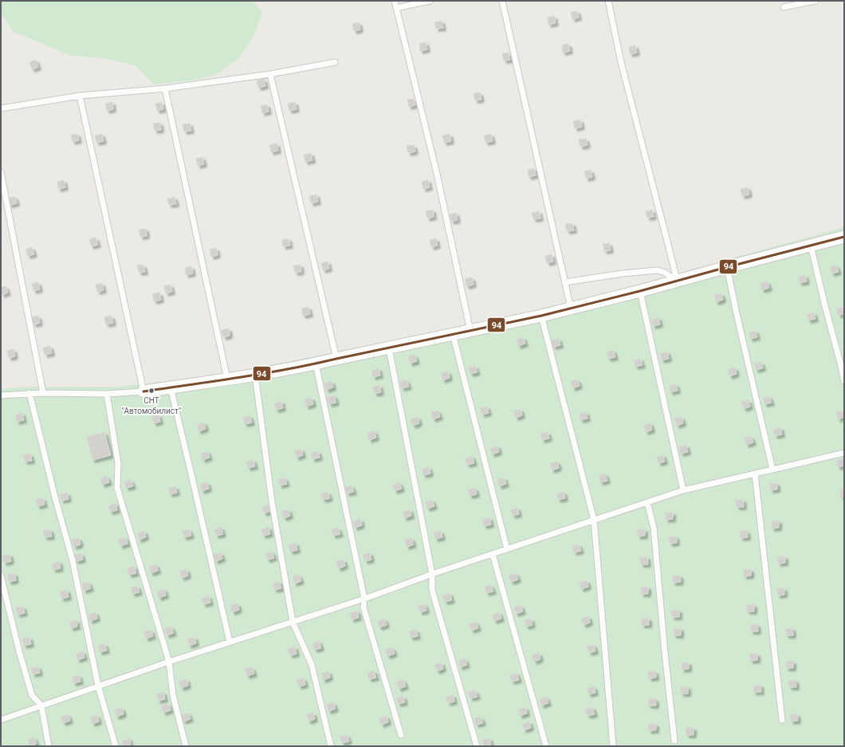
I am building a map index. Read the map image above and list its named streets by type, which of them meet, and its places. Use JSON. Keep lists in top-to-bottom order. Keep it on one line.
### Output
{"places":["СНТ \"Автомобилист\""],"lines":["transit line 94"]}
